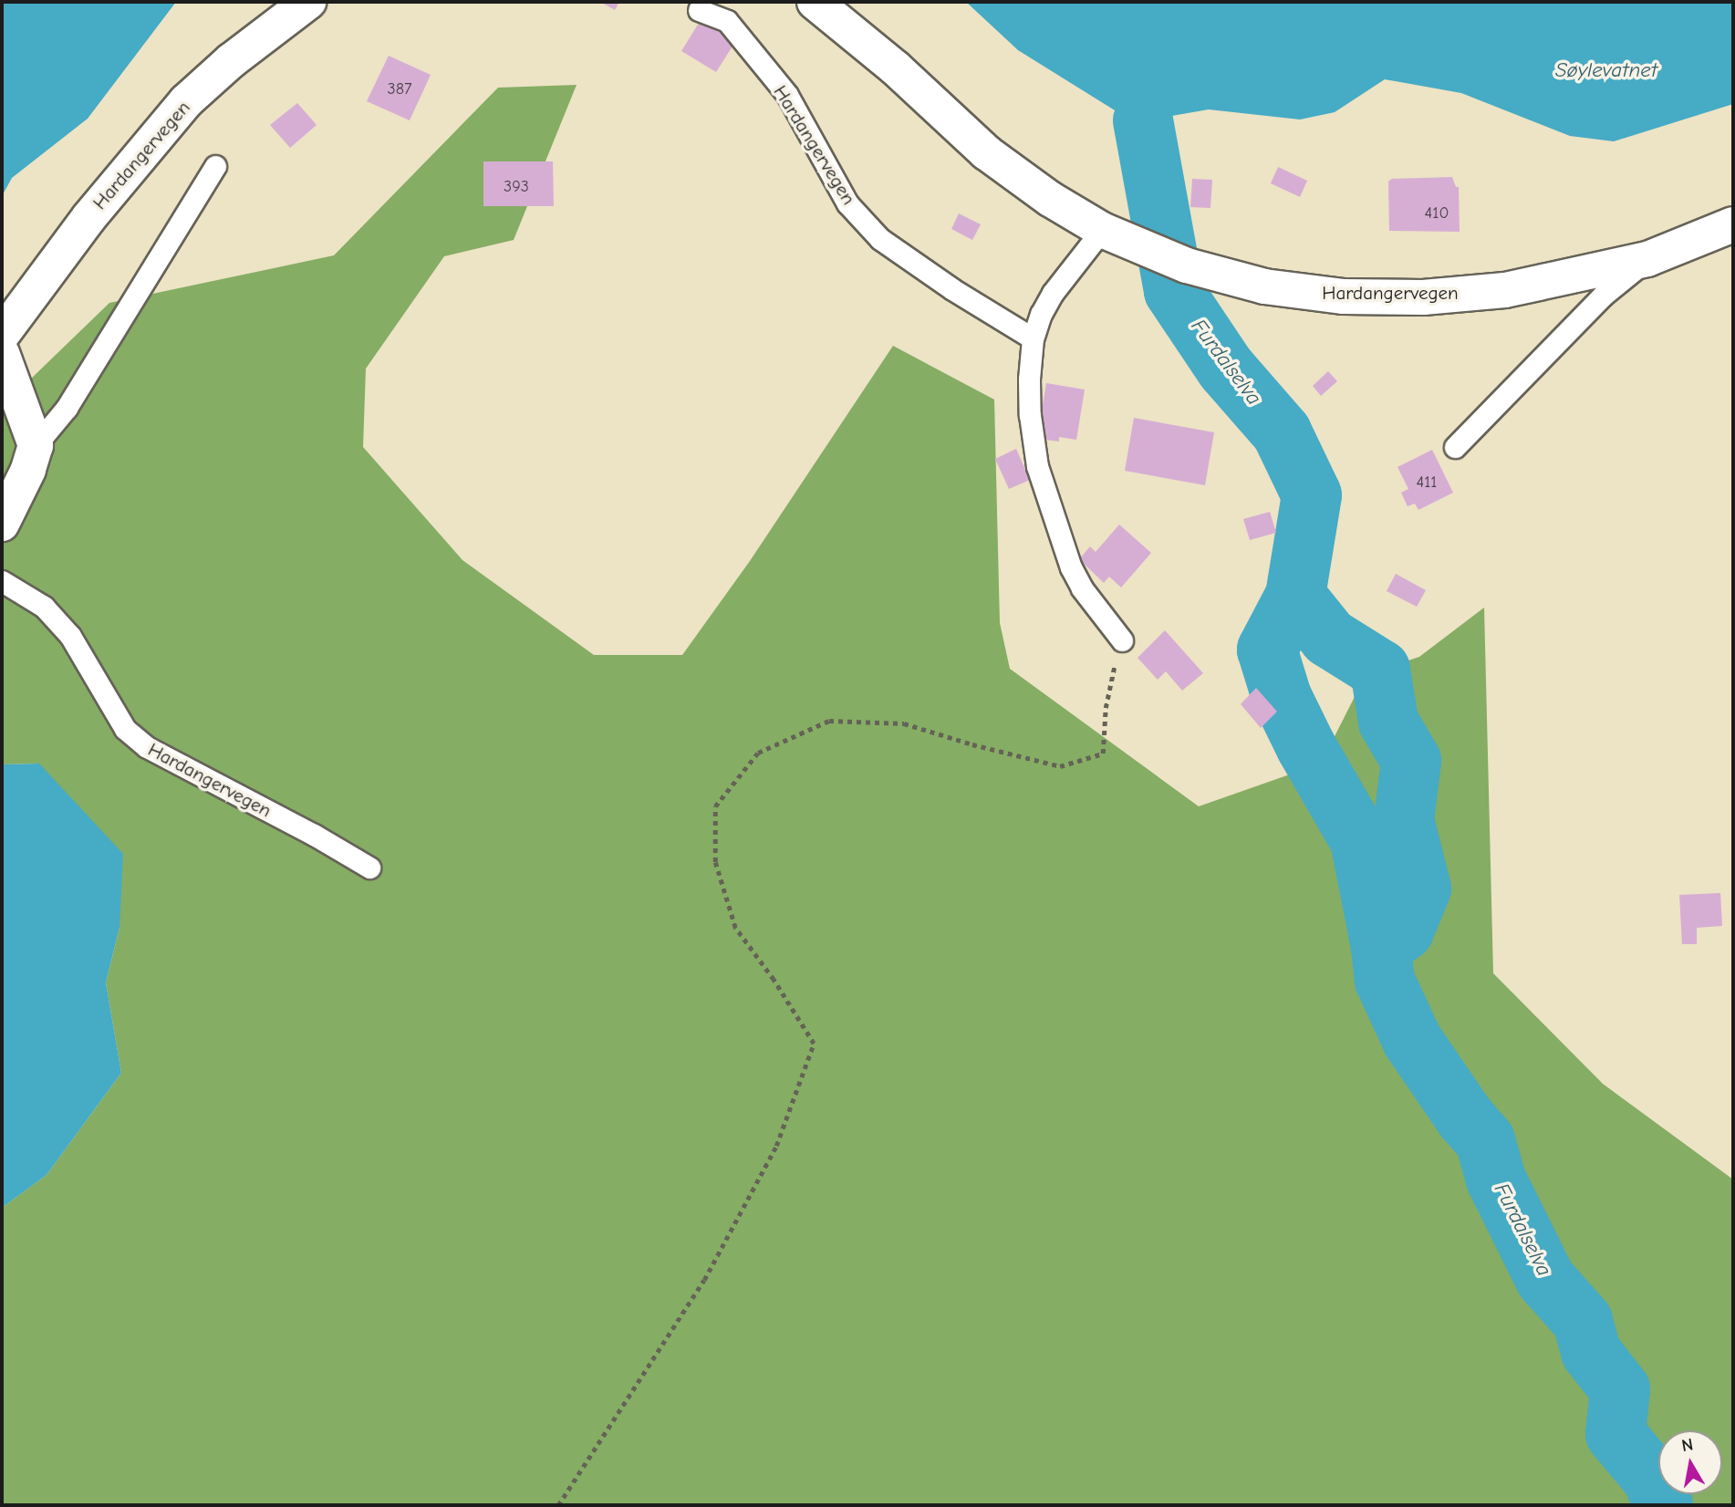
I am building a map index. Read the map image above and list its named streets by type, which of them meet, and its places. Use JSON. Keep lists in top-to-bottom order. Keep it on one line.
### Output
{"streets":{"main road":["Hardangervegen"]},"water":["Søylevatnet","Furdalselva"],"house_numbers":["387","393","410","411"],"north":"top"}
